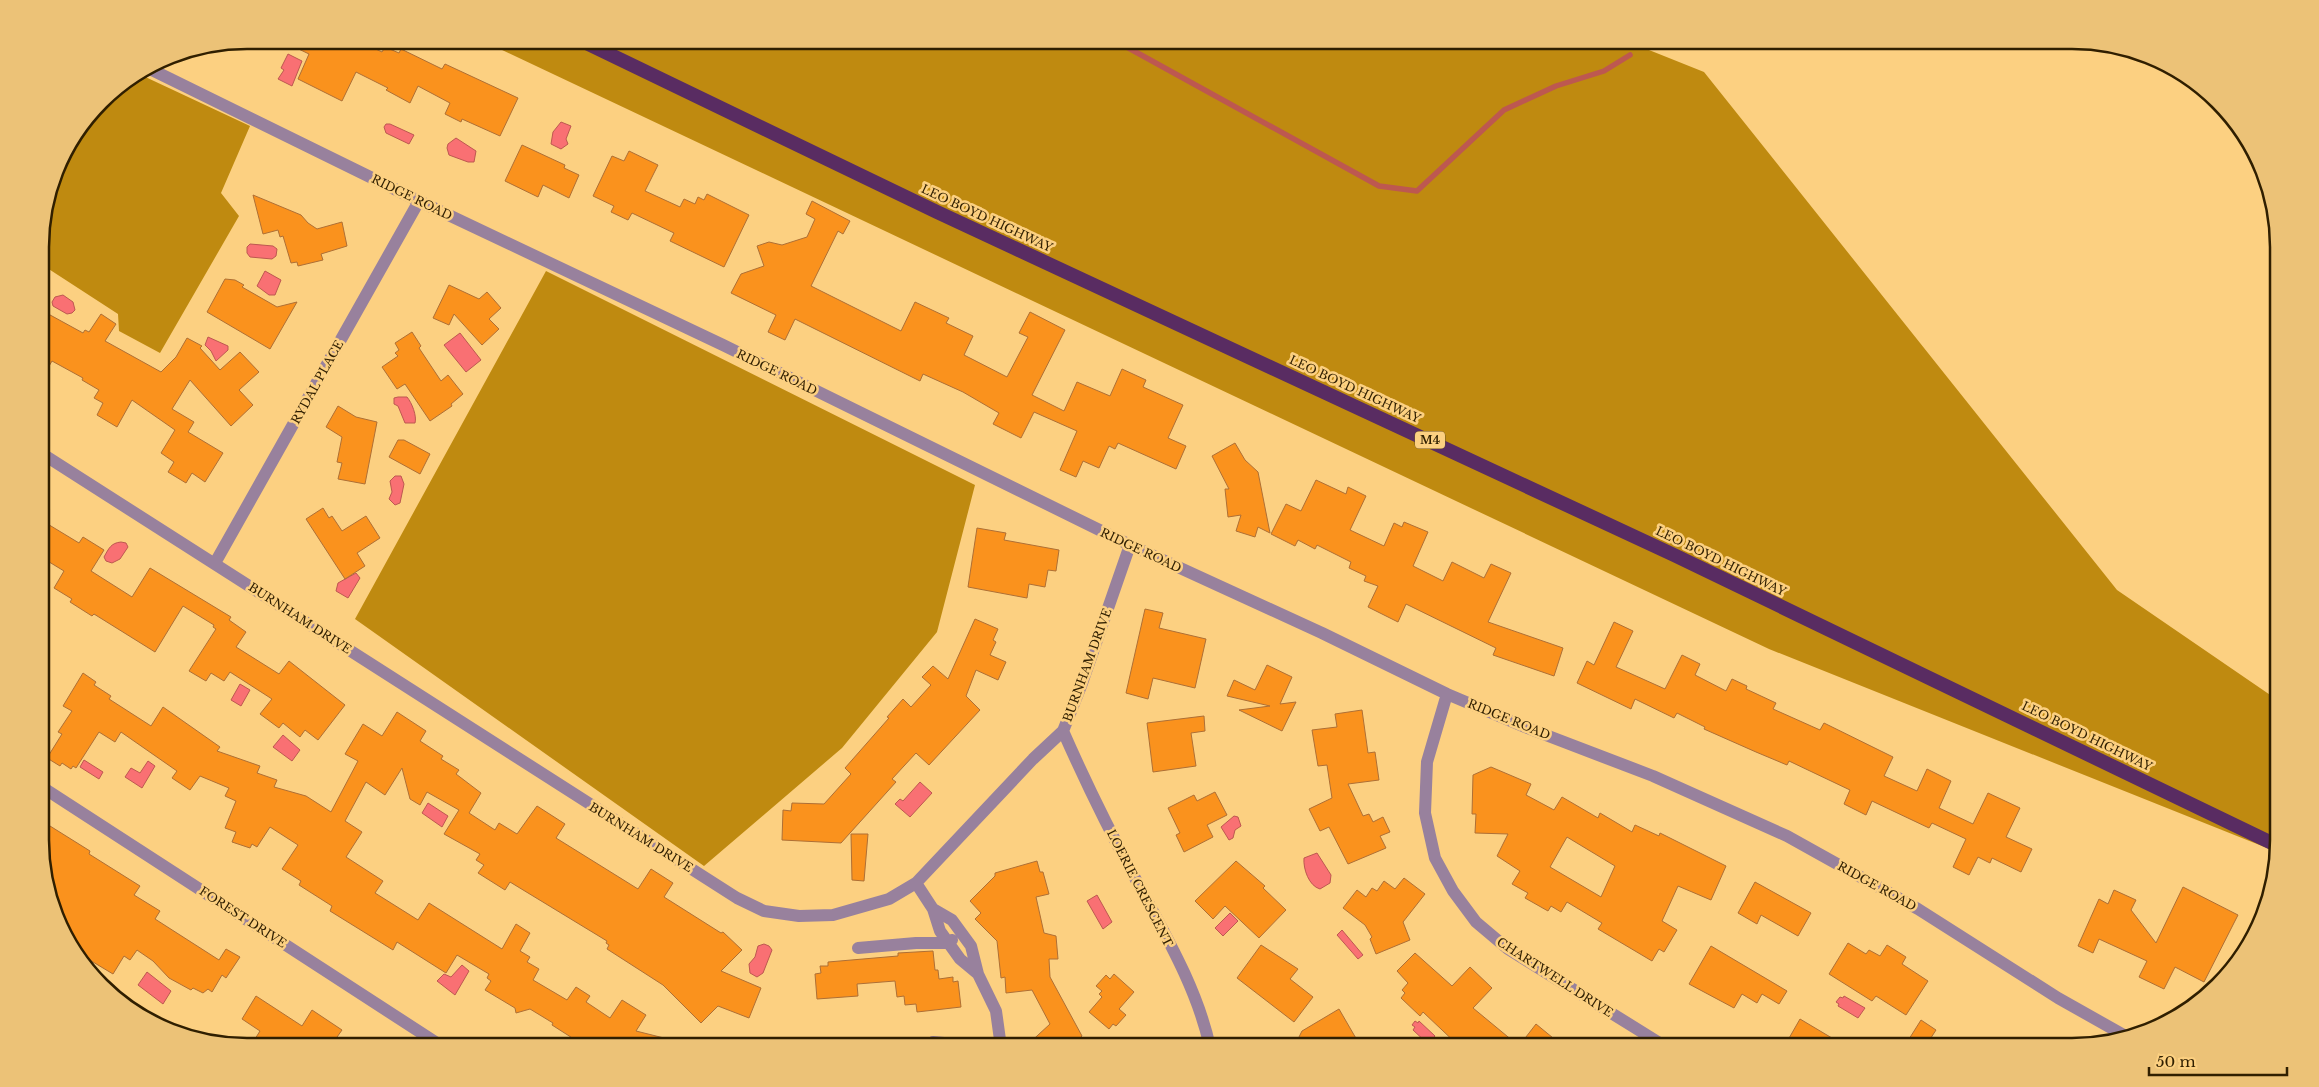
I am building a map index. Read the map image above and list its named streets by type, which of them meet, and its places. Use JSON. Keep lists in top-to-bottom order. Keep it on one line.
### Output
{"streets":{"highway":["LEO BOYD HIGHWAY","M4"],"street":["RIDGE ROAD","RYDAL PLACE","BURNHAM DRIVE","LOERIE CRESCENT","FOREST DRIVE","CHARTWELL DRIVE"]},"crossings":[["RIDGE ROAD","RYDAL PLACE"],["RIDGE ROAD","BURNHAM DRIVE"],["RIDGE ROAD","CHARTWELL DRIVE"],["RYDAL PLACE","BURNHAM DRIVE"],["BURNHAM DRIVE","LOERIE CRESCENT"]],"scale_bar":"50 m"}
